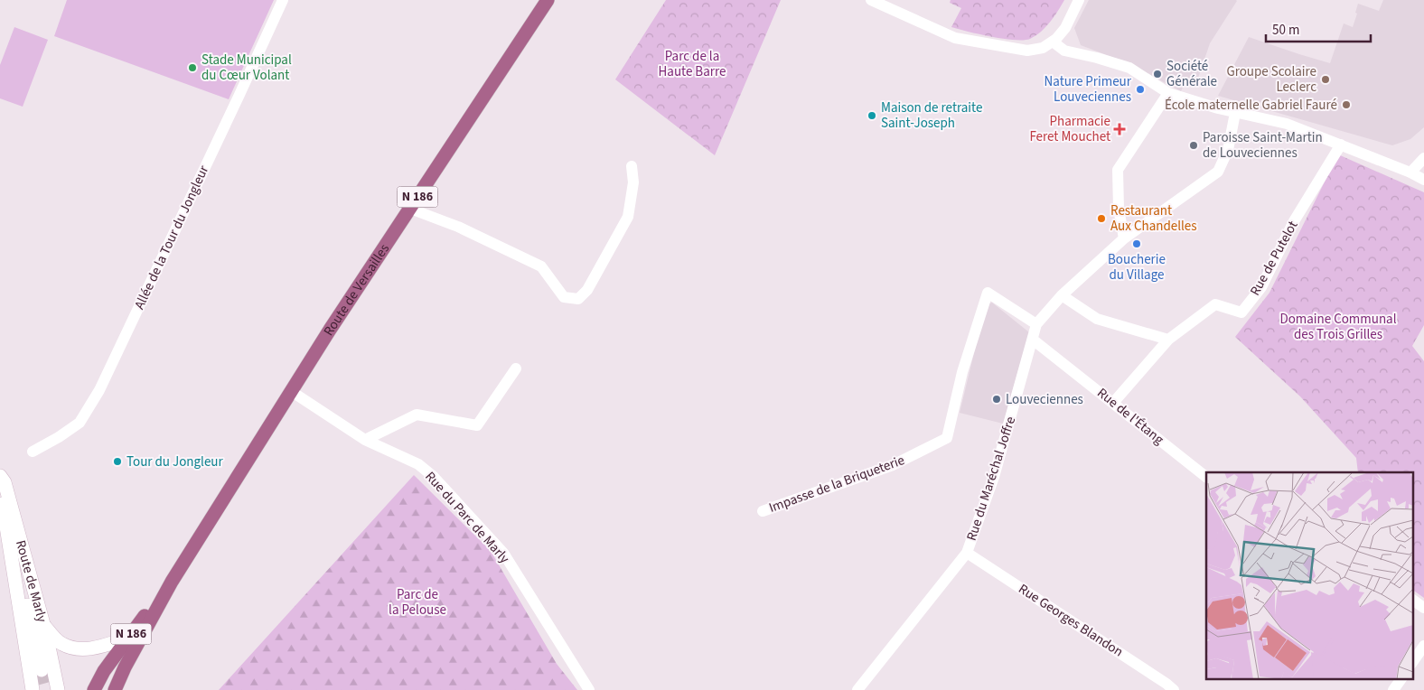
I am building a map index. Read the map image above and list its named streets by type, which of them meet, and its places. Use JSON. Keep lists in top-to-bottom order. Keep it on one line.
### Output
{"streets":{"main road":["N 186","Route de Versailles","Route de Marly"],"street":["Allée de la Tour du Jongleur","Rue de Putelot","Rue de l'Étang","Rue du Maréchal Joffre","Impasse de la Briqueterie","Rue du Parc de Marly","Rue Georges Blandon"]},"crossings":[["Route de Versailles","Rue du Parc de Marly"],["Rue de l'Étang","Rue du Maréchal Joffre"],["Rue du Maréchal Joffre","Impasse de la Briqueterie"],["Rue du Maréchal Joffre","Rue Georges Blandon"]],"parks":["Parc de la Haute Barre","Domaine Communal des Trois Grilles","Parc de la Pelouse"],"places":{"other":["Stade Municipal du Cœur Volant","Société Générale","Groupe Scolaire Leclerc","Nature Primeur Louveciennes","École maternelle Gabriel Fauré","Maison de retraite Saint-Joseph","Paroisse Saint-Martin de Louveciennes","Restaurant Aux Chandelles","Boucherie du Village","Louveciennes","Tour du Jongleur"],"health":["Pharmacie Feret Mouchet"]},"scale_bar":"50 m"}
